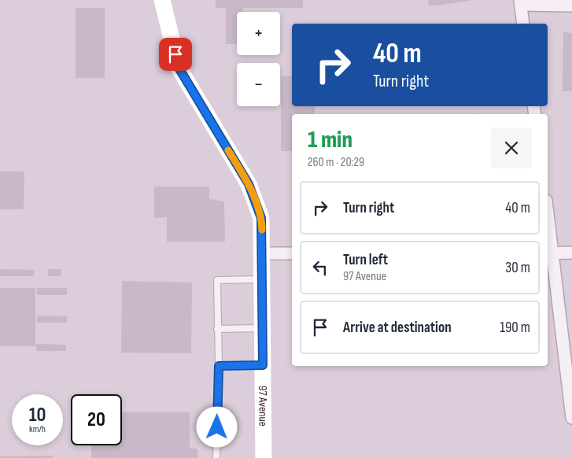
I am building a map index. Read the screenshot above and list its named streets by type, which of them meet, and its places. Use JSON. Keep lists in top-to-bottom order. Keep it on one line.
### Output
{"streets":{"street":["97 Avenue"]},"page":{"map_buttons":["+","−"],"turn":["40 m","Turn right"],"heading":["1 min","260 m · 20:29"],"list":[{"name":"Turn right","value":"40 m"},{"name":"Turn left","note":"97 Avenue","value":"30 m"},{"name":"Arrive at destination","value":"190 m"}],"speed":"10 km/h","limit":"20"}}
